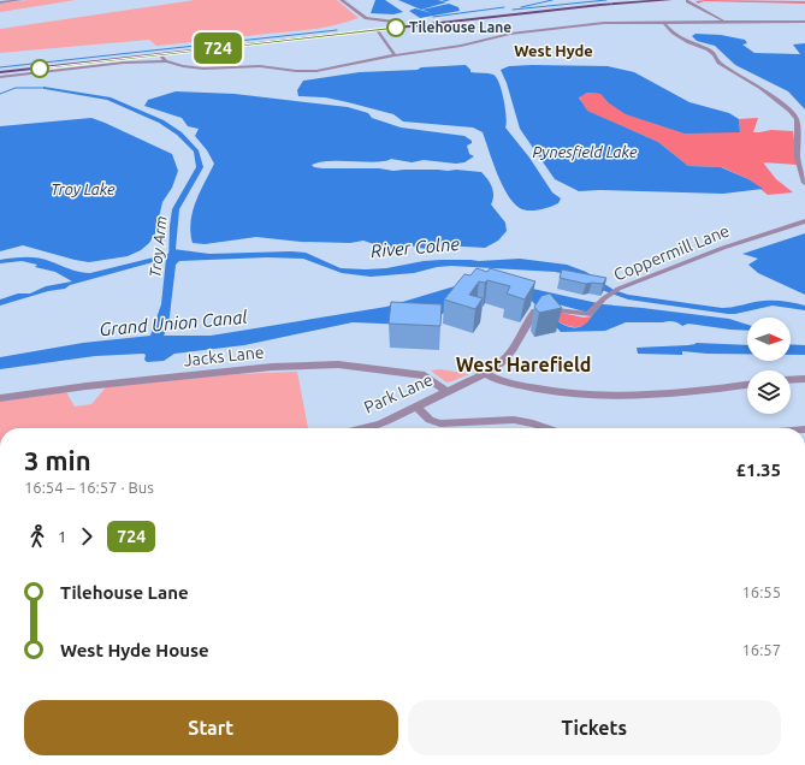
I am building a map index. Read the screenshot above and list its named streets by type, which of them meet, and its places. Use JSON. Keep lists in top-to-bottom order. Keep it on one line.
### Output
{"streets":{"street":["Coppermill Lane","Jacks Lane","Park Lane"]},"crossings":[["Coppermill Lane","Park Lane"],["Jacks Lane","Park Lane"]],"districts":["West Hyde","West Harefield"],"water":["Pynesfield Lake","Troy Lake","Troy Arm","River Colne","Grand Union Canal"],"places":["Tilehouse Lane"],"lines":["bus line 724"],"north":"right","page":{"on_map":"724","heading":["3 min","16:54 – 16:57 · Bus","£1.35"],"legs":["1","724"],"list":[{"name":"Tilehouse Lane","value":"16:55"},{"name":"West Hyde House","value":"16:57"}],"buttons":["Start","Tickets"]}}
